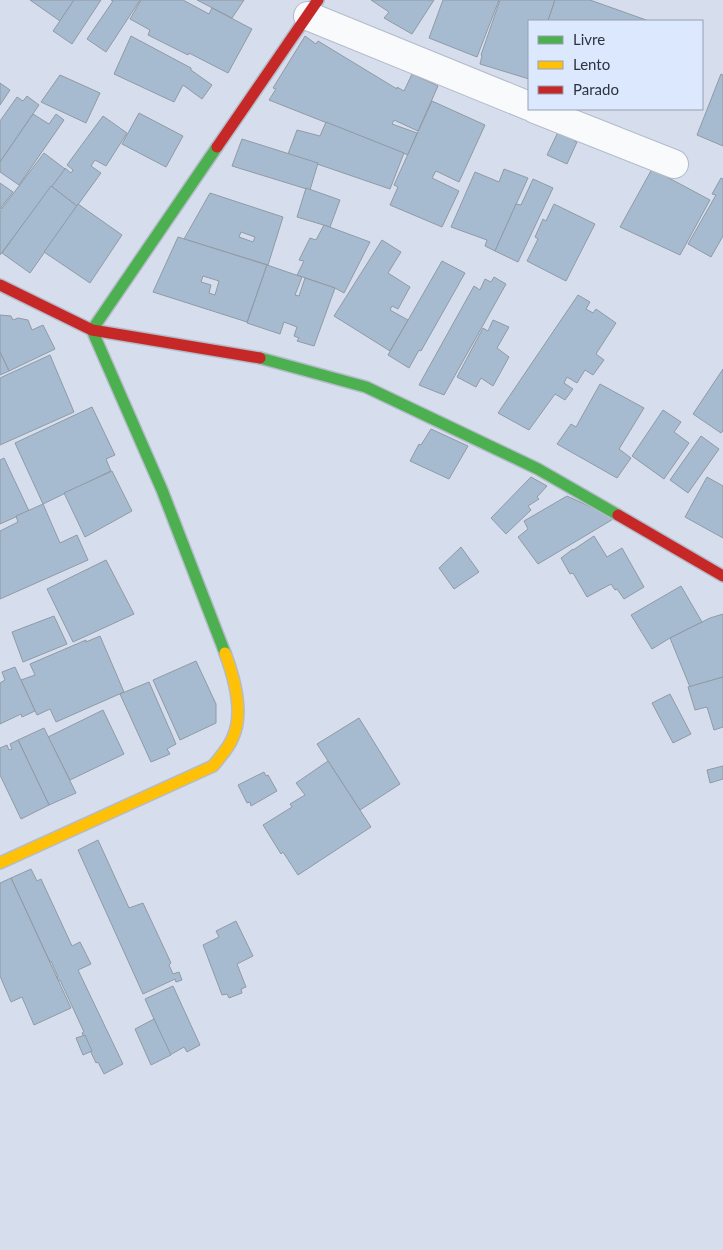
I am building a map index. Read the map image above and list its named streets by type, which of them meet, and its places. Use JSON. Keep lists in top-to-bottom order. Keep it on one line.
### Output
{"legend":["Livre","Lento","Parado"]}
